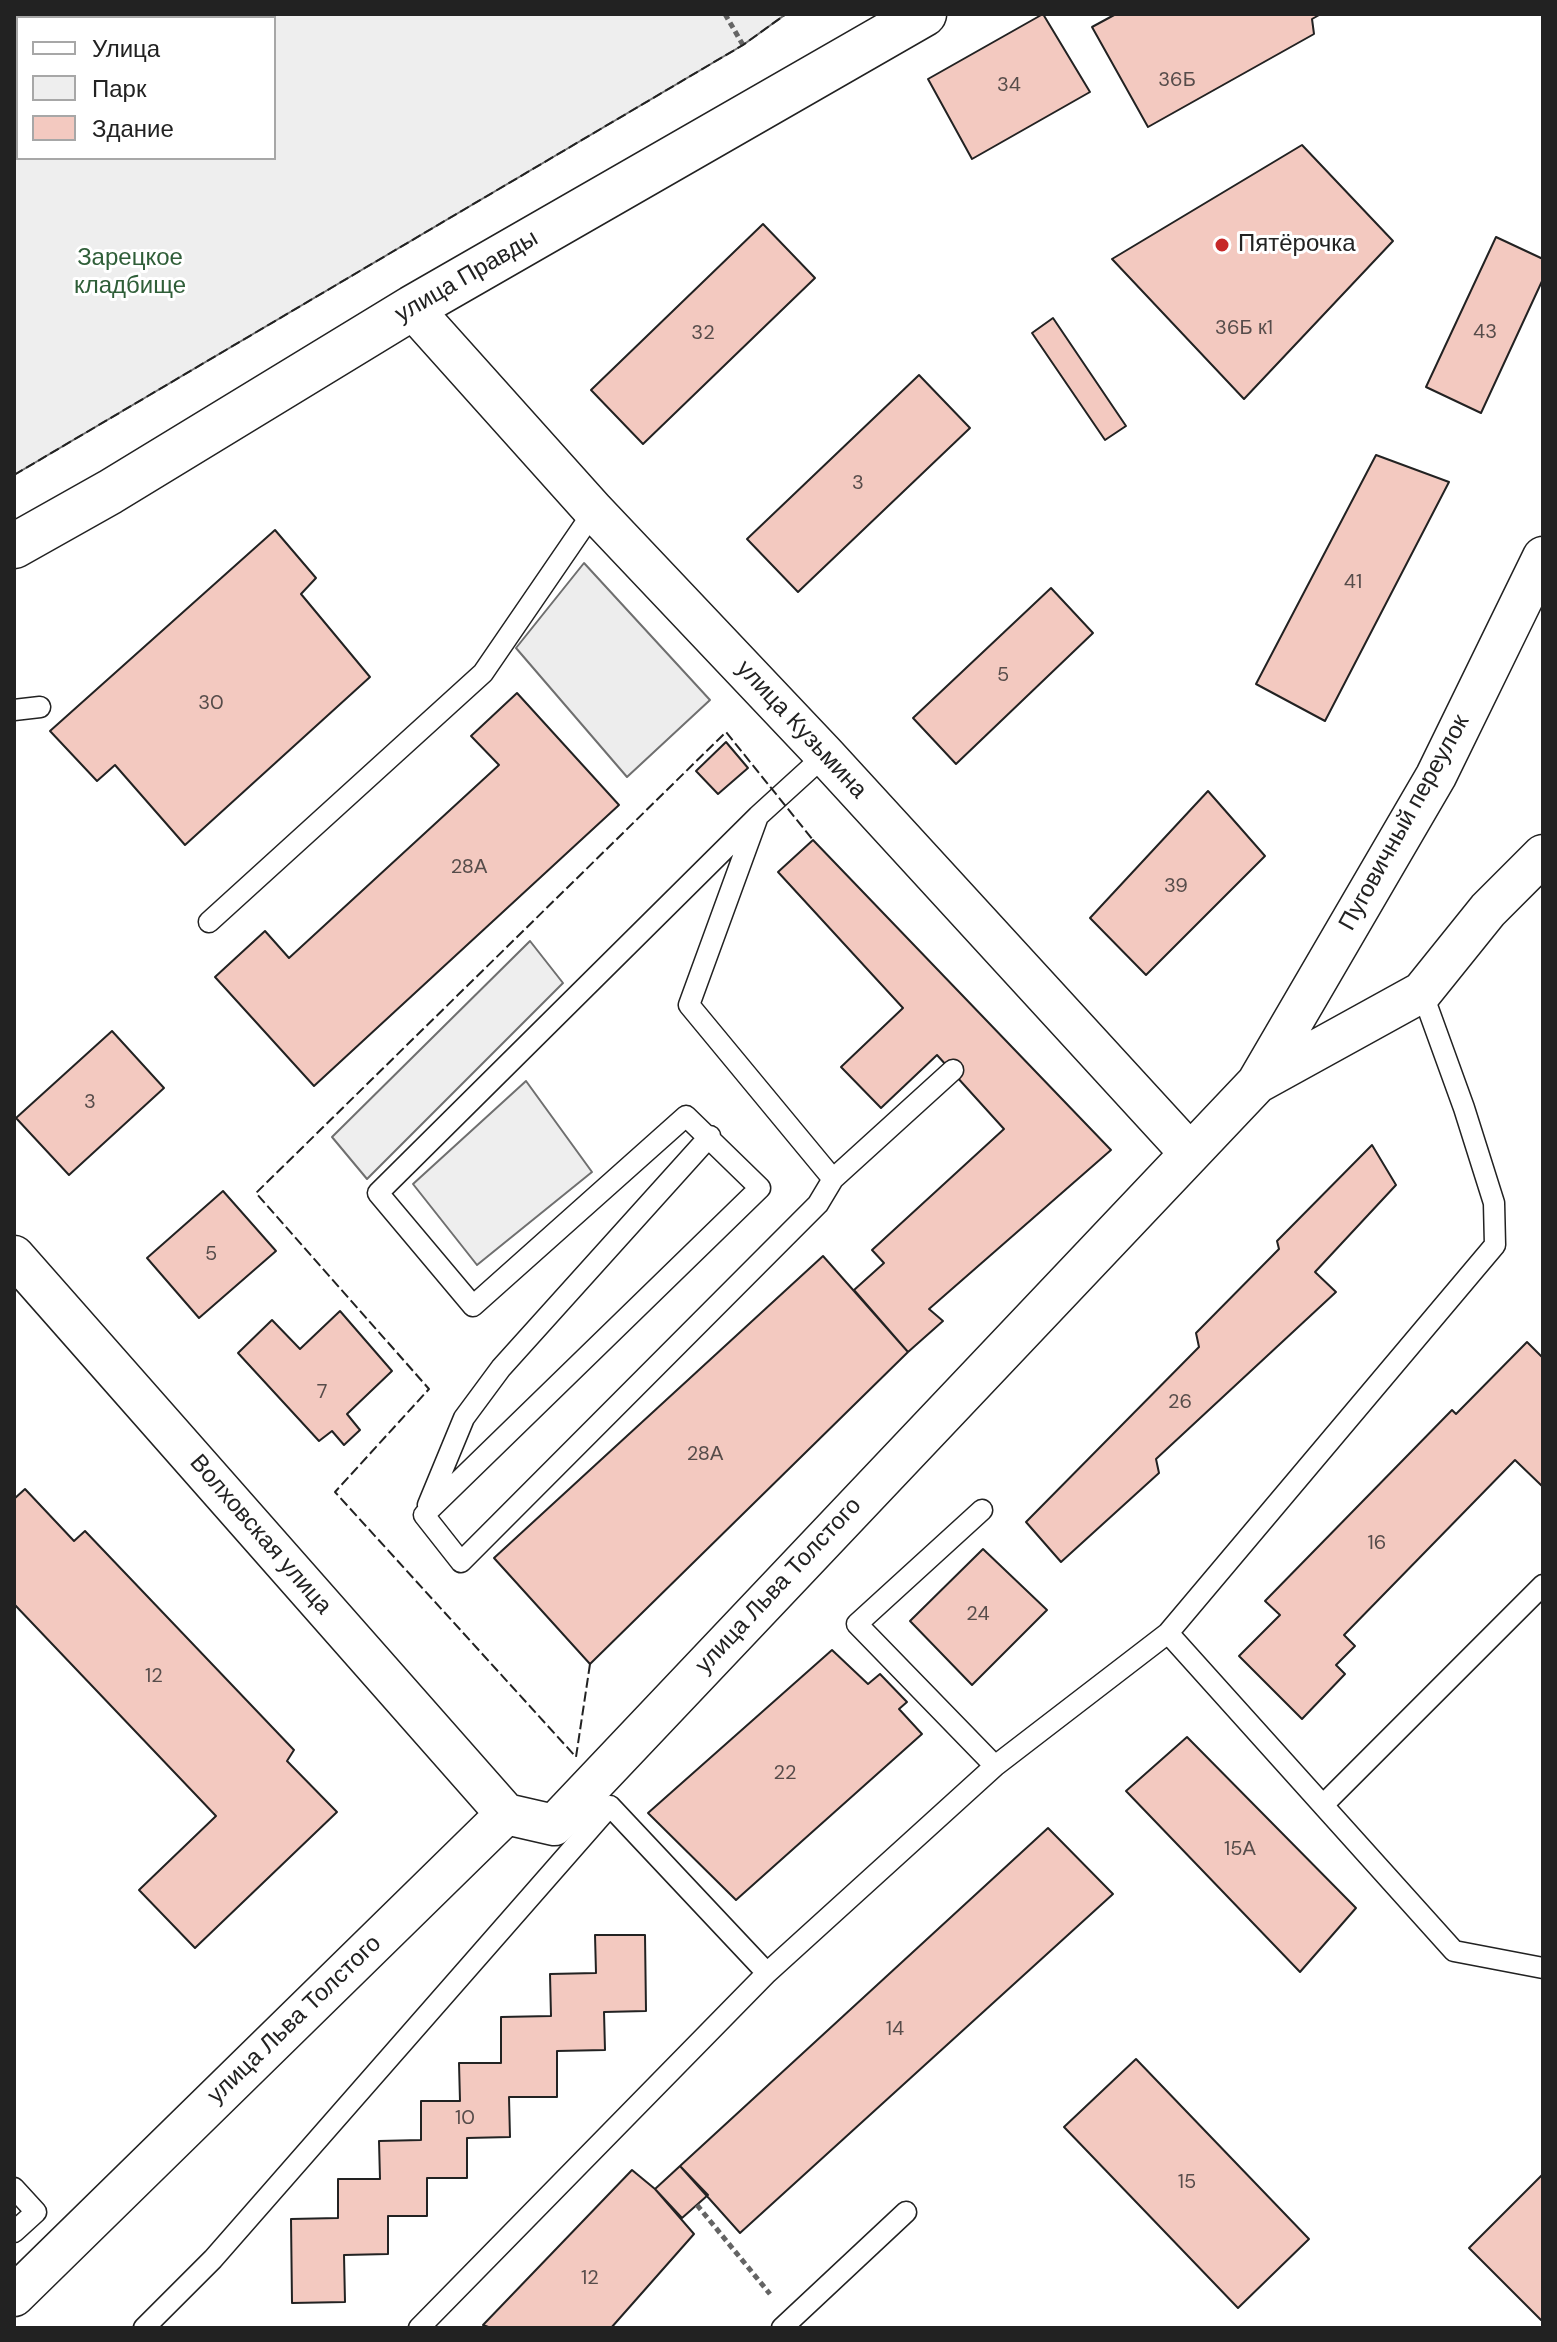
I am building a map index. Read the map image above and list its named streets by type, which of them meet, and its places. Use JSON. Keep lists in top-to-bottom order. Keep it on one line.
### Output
{"streets":{"main road":["улица Правды"],"street":["улица Кузьмина","Пуговичный переулок","Волховская улица","улица Льва Толстого"]},"crossings":[["улица Правды","улица Кузьмина"],["улица Кузьмина","улица Льва Толстого"],["Пуговичный переулок","улица Льва Толстого"],["Волховская улица","улица Льва Толстого"]],"parks":["Зарецкое кладбище"],"places":["Пятёрочка"],"house_numbers":["36Б","34","36Б к1","43","32","3","41","5","30","28А","39","3","5","7","26","28А","16","24","12","22","15А","14","10","15","12"],"legend":["Улица","Парк","Здание"]}
